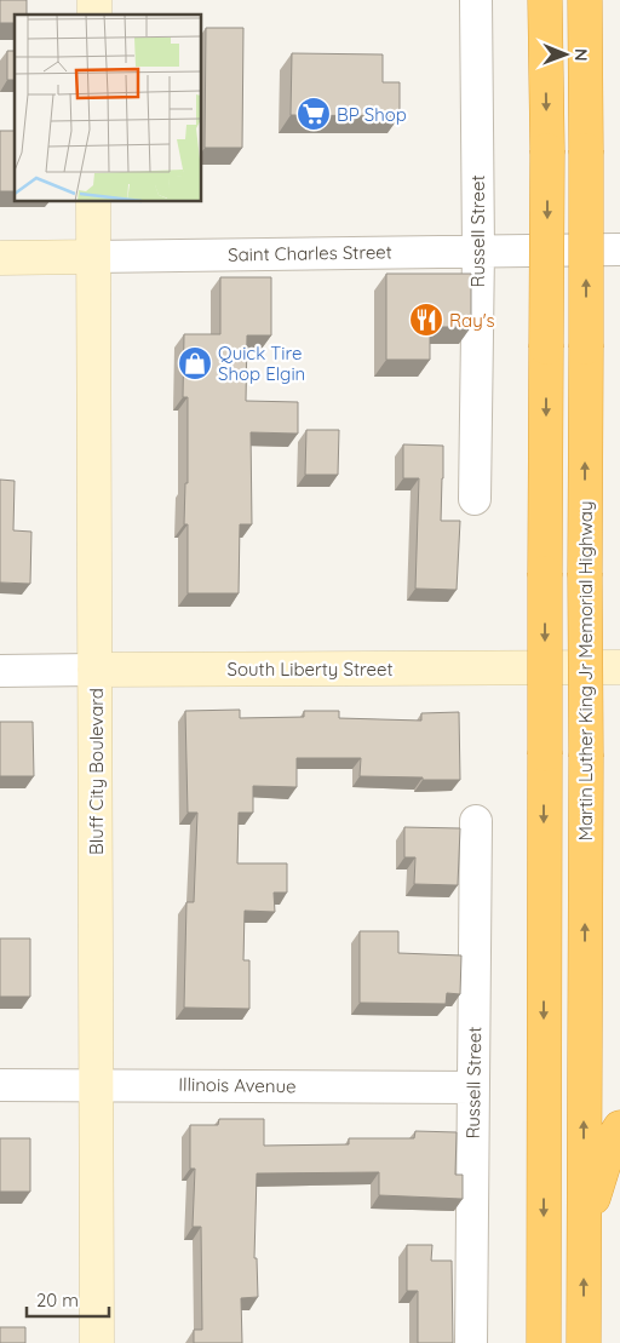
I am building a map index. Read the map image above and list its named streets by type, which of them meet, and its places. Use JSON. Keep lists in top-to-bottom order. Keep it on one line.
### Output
{"streets":{"highway":["Martin Luther King Jr Memorial Highway"],"main road":["Saint Charles Street","South Liberty Street","Bluff City Boulevard"],"street":["Russell Street","Illinois Avenue"]},"crossings":[["Russell Street","Saint Charles Street"],["Russell Street","Illinois Avenue"],["Saint Charles Street","Bluff City Boulevard"],["South Liberty Street","Bluff City Boulevard"],["Bluff City Boulevard","Illinois Avenue"]],"places":{"supermarket":["BP Shop"],"restaurant":["Ray's"],"shop":["Quick Tire Shop Elgin"]},"scale_bar":"20 m","north":"right"}
